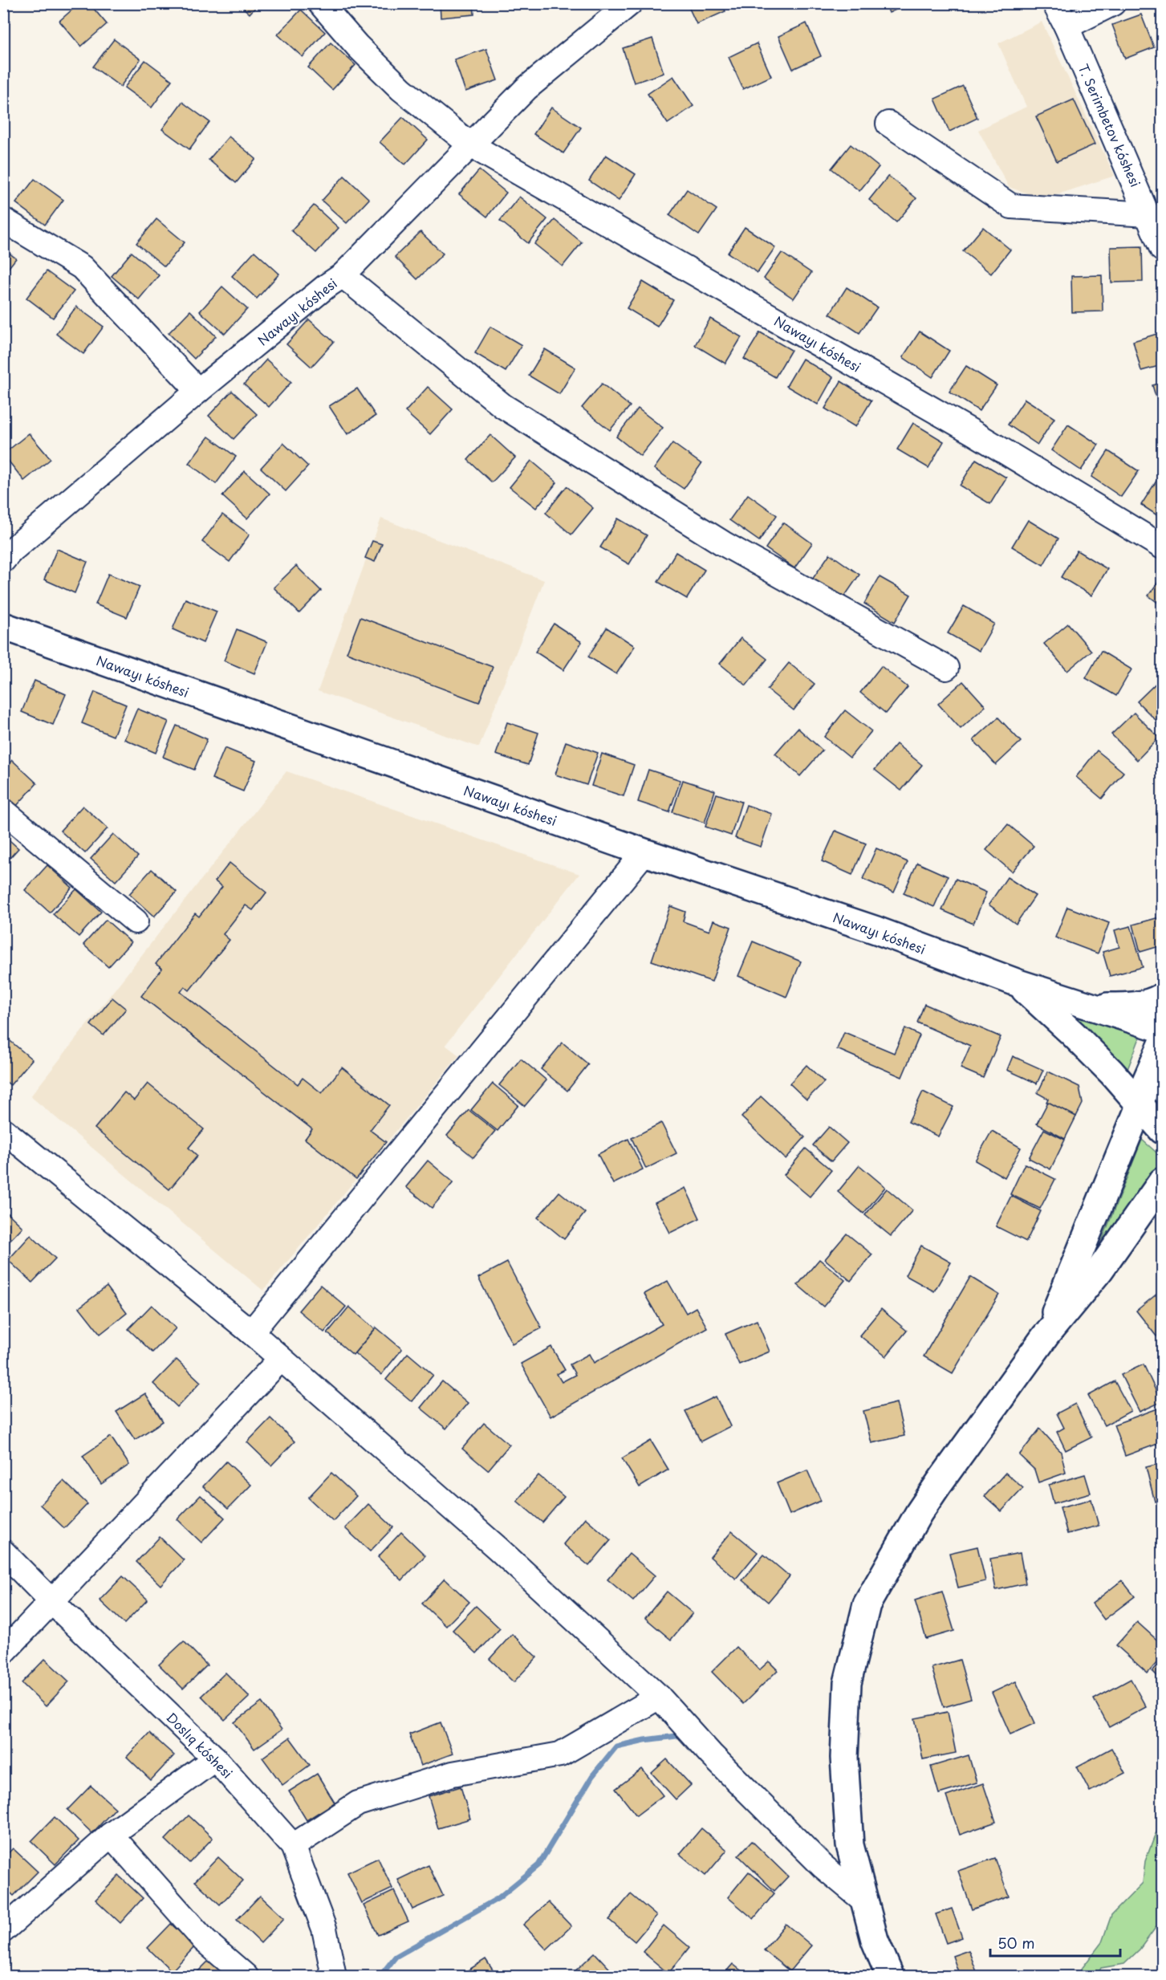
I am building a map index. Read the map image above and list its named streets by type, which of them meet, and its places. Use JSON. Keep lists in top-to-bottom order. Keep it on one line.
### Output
{"streets":{"main road":["Nawayı kóshesi"],"street":["T. Serimbetov kóshesi","Doslıq kóshesi"]},"scale_bar":"50 m"}
